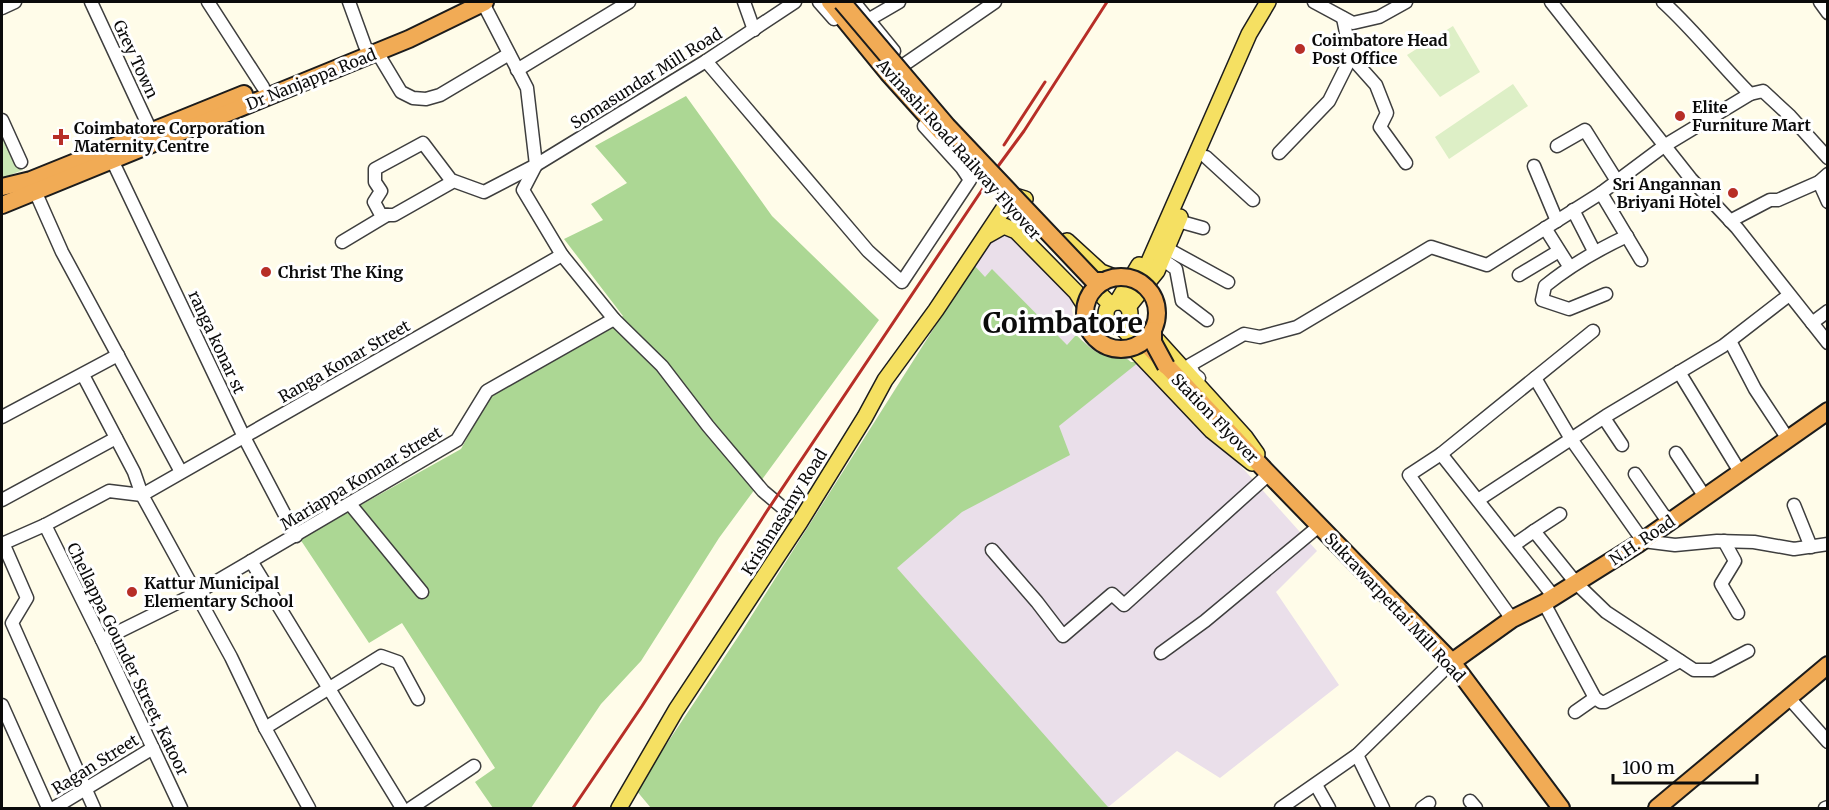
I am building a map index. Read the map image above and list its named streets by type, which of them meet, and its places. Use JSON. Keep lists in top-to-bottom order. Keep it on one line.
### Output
{"streets":{"highway":["Dr Nanjappa Road","Avinashi Road Railway Flyover","Station Flyover","N.H. Road","Sukrawarpettai Mill Road"],"main road":["Krishnasamy Road"],"street":["Grey Town","Somasundar Mill Road","ranga konar st","Ranga Konar Street","Mariappa Konnar Street","Chellappa Gounder Street, Katoor","Ragan Street"]},"crossings":[["Grey Town","Dr Nanjappa Road"],["Dr Nanjappa Road","ranga konar st"],["Avinashi Road Railway Flyover","Station Flyover"],["Avinashi Road Railway Flyover","Krishnasamy Road"],["ranga konar st","Ranga Konar Street"],["ranga konar st","Mariappa Konnar Street"],["Station Flyover","Krishnasamy Road"],["Station Flyover","Sukrawarpettai Mill Road"],["Mariappa Konnar Street","Chellappa Gounder Street, Katoor"],["N.H. Road","Sukrawarpettai Mill Road"],["Chellappa Gounder Street, Katoor","Ragan Street"]],"districts":["Coimbatore"],"places":{"other":["Coimbatore Head Post Office","Elite Furniture Mart","Sri Angannan Briyani Hotel","Christ The King","Kattur Municipal Elementary School"],"health":["Coimbatore Corporation Maternity Centre"]},"scale_bar":"100 m"}
